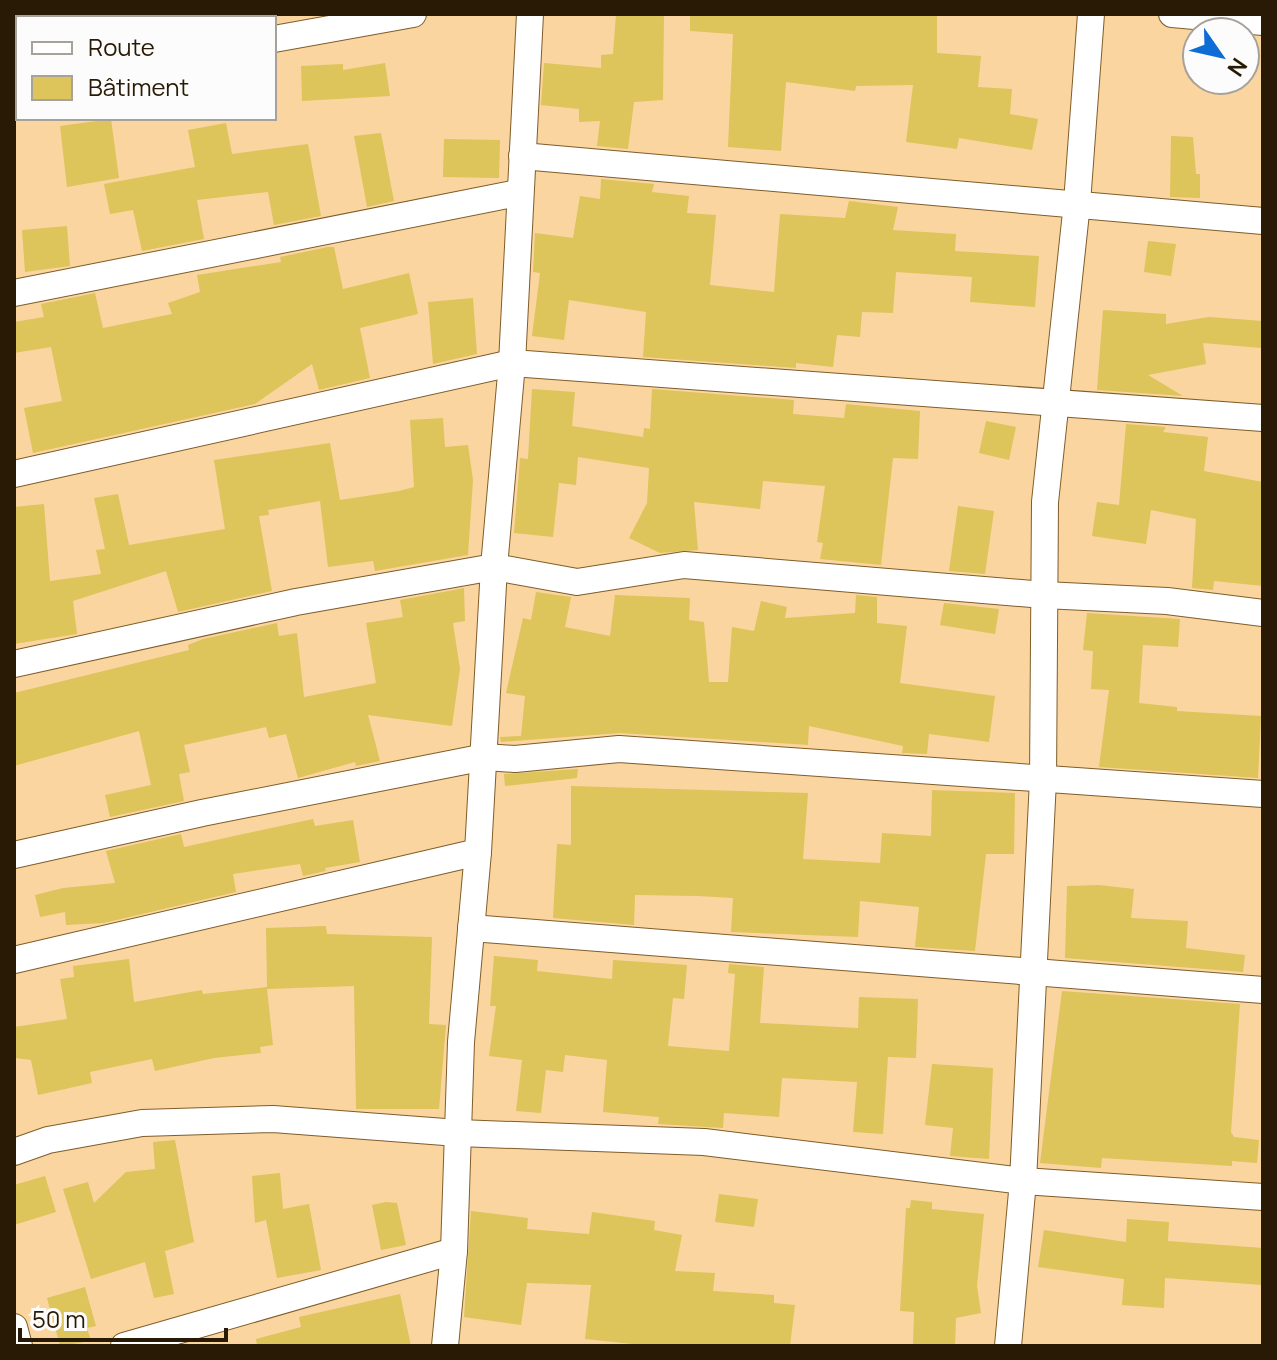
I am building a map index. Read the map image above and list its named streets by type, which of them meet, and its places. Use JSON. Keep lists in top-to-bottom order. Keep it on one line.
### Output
{"legend":["Route","Bâtiment"],"scale_bar":"50 m","north":"bottom right"}
